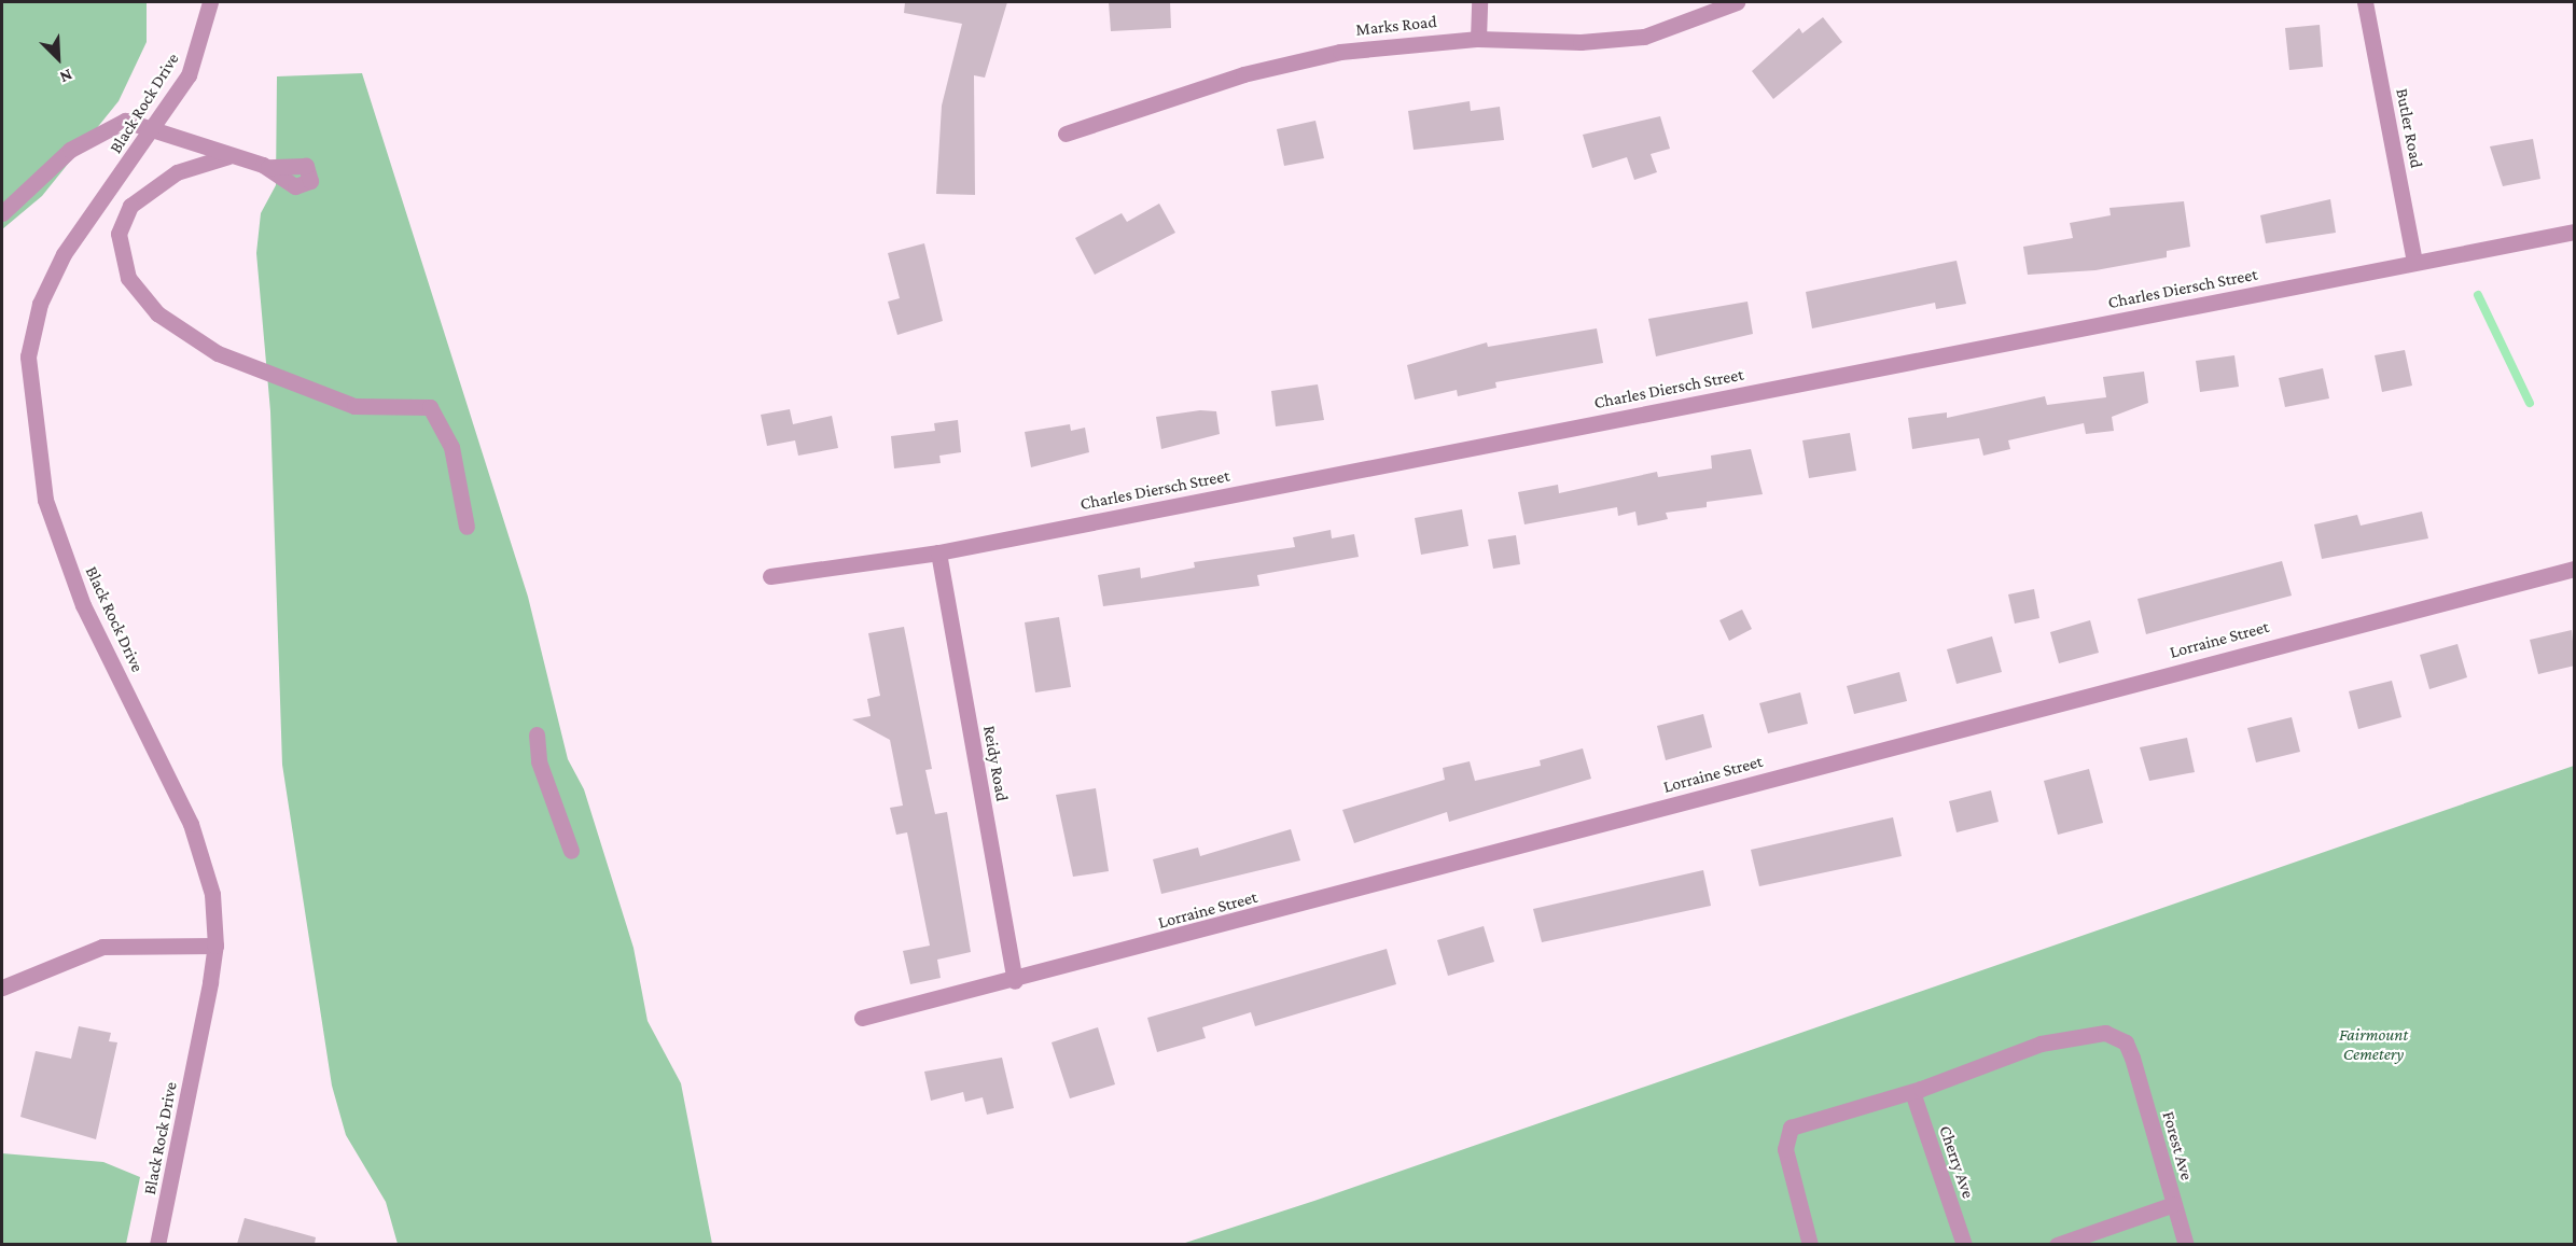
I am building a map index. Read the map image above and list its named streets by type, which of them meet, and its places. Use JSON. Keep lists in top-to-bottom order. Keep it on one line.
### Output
{"streets":{"street":["Marks Road","Black Rock Drive","Butler Road","Charles Diersch Street","Lorraine Street","Reidy Road","Forest Ave","Cherry Ave"]},"crossings":[["Butler Road","Charles Diersch Street"],["Charles Diersch Street","Reidy Road"],["Lorraine Street","Reidy Road"],["Forest Ave","Cherry Ave"]],"parks":["Fairmount Cemetery"],"north":"bottom right"}
